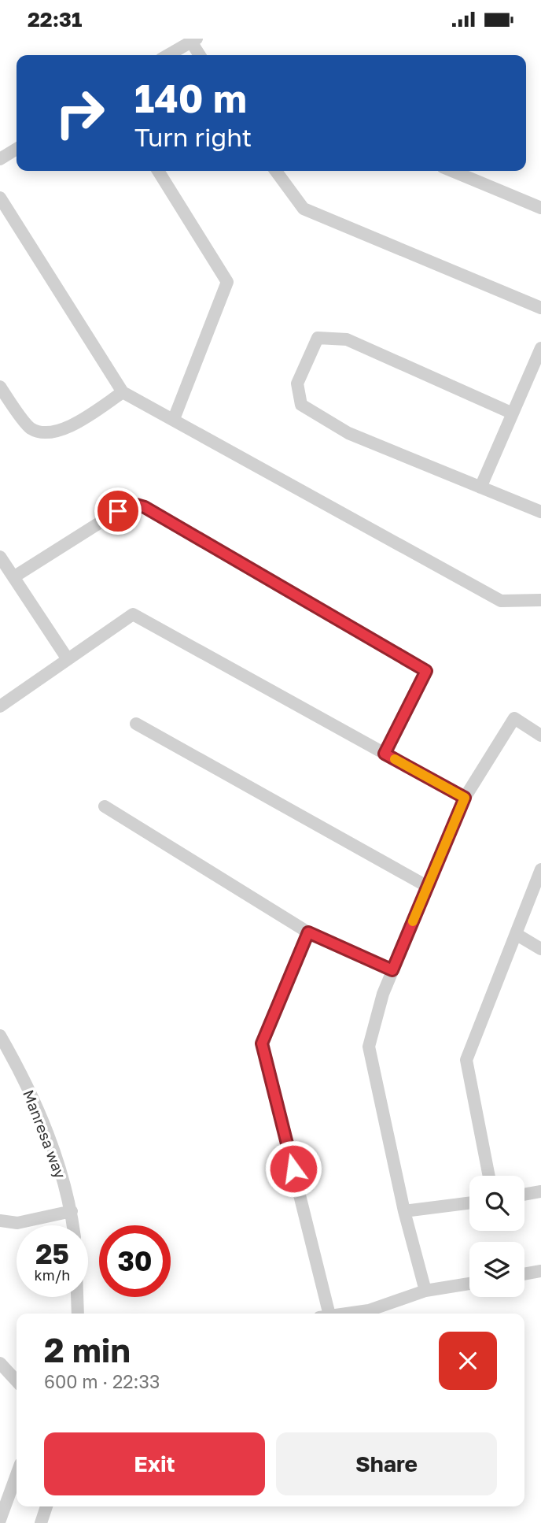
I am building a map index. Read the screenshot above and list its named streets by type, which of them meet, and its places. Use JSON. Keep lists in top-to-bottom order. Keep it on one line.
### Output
{"streets":{"street":["Manresa way"]},"page":{"status":"22:31","turn":["140 m","Turn right"],"speed":"25 km/h","limit":"30","heading":["2 min","600 m · 22:33"],"buttons":["Exit","Share"]}}
